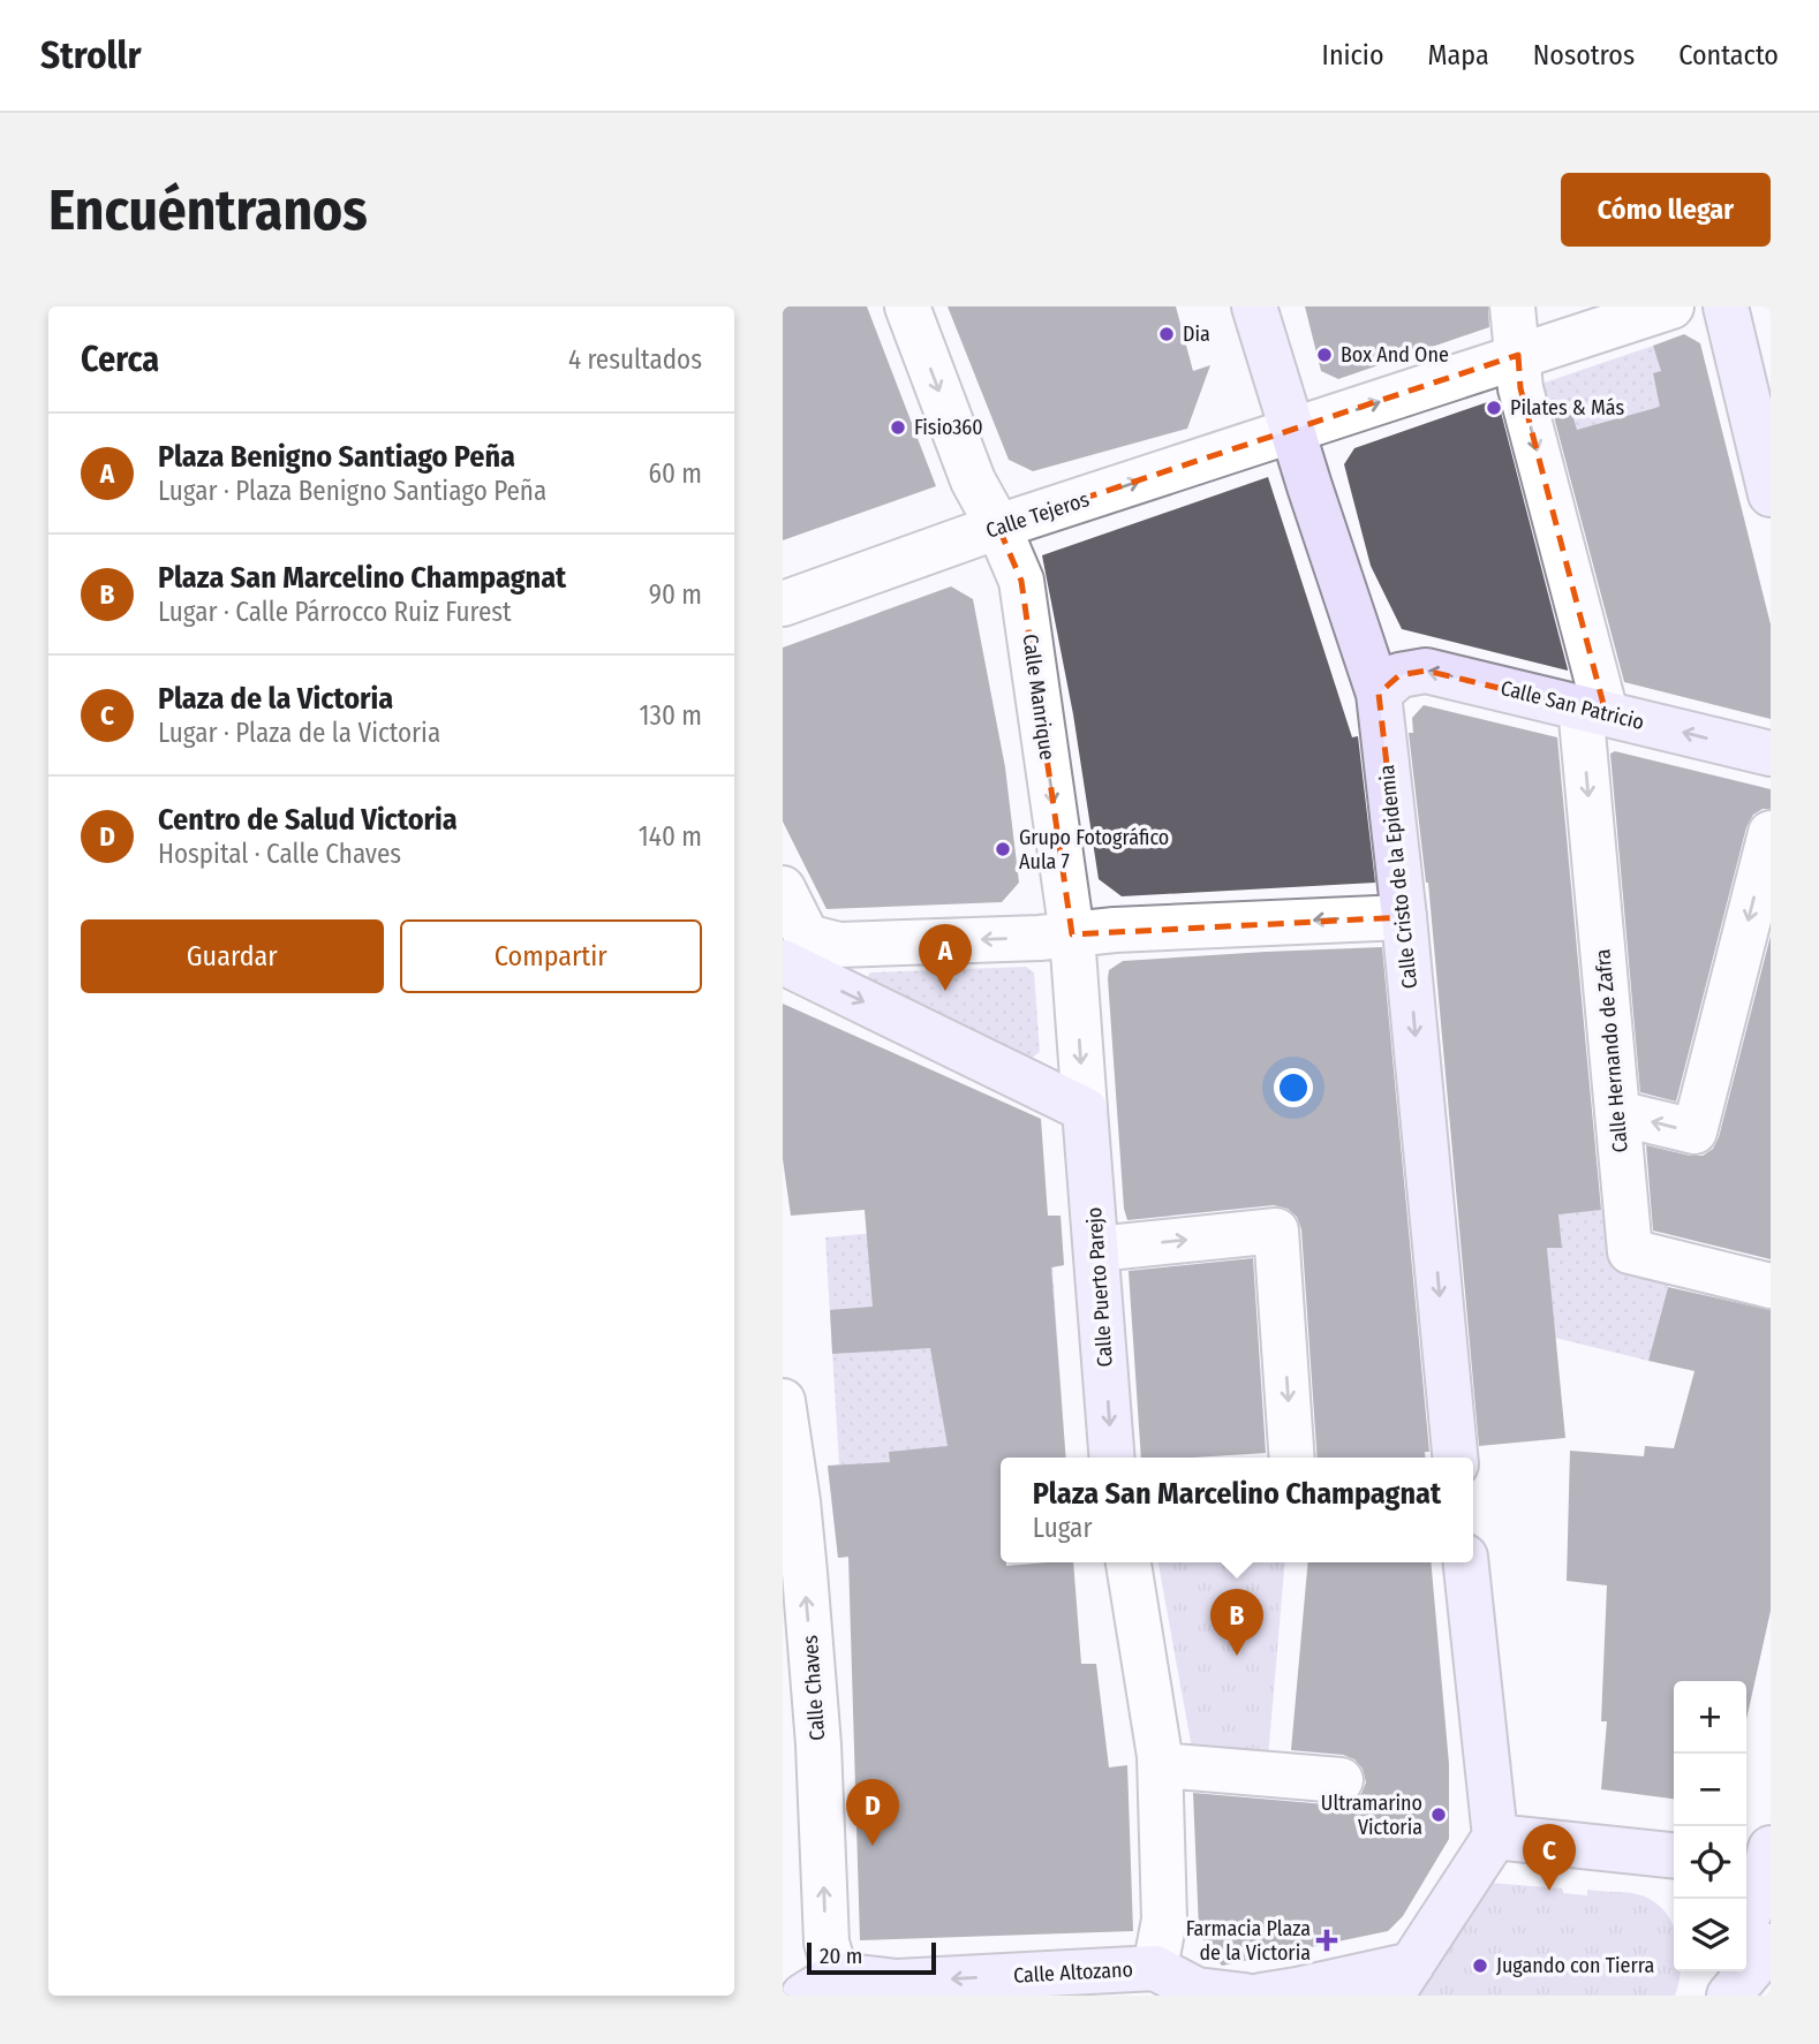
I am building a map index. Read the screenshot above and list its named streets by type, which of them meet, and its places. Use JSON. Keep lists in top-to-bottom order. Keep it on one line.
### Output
{"streets":{"street":["Calle Tejeros","Calle Manrique","Calle San Patricio","Calle Cristo de la Epidemia","Calle Hernando de Zafra","Calle Puerto Parejo","Calle Chaves","Calle Altozano"]},"crossings":[["Calle Tejeros","Calle Manrique"],["Calle Tejeros","Calle Cristo de la Epidemia"],["Calle Tejeros","Calle Hernando de Zafra"],["Calle Manrique","Calle Puerto Parejo"],["Calle San Patricio","Calle Cristo de la Epidemia"],["Calle San Patricio","Calle Hernando de Zafra"],["Calle Chaves","Calle Altozano"]],"one_way":["Calle Tejeros","Calle Manrique","Calle San Patricio","Calle Cristo de la Epidemia","Calle Hernando de Zafra","Calle Puerto Parejo","Calle Altozano"],"places":{"other":["Dia","Box And One","Pilates & Más","Fisio360","Grupo Fotográfico Aula 7","Ultramarino Victoria","Jugando con Tierra"],"health":["Farmacia Plaza de la Victoria"]},"scale_bar":"20 m","page":{"header":"Strollr","nav":["Inicio","Mapa","Nosotros","Contacto"],"buttons":["Cómo llegar",["Guardar","Compartir"]],"title":"Encuéntranos","heading":["Cerca","4 resultados"],"list":[{"mark":"A","name":"Plaza Benigno Santiago Peña","note":"Lugar · Plaza Benigno Santiago Peña","value":"60 m"},{"mark":"B","name":"Plaza San Marcelino Champagnat","note":"Lugar · Calle Párrocco Ruiz Furest","value":"90 m"},{"mark":"C","name":"Plaza de la Victoria","note":"Lugar · Plaza de la Victoria","value":"130 m"},{"mark":"D","name":"Centro de Salud Victoria","note":"Hospital · Calle Chaves","value":"140 m"}],"pins":["A","B","D","C"],"popup":["Plaza San Marcelino Champagnat","Lugar"],"map_buttons":["+","−"],"scale":"20 m"}}
